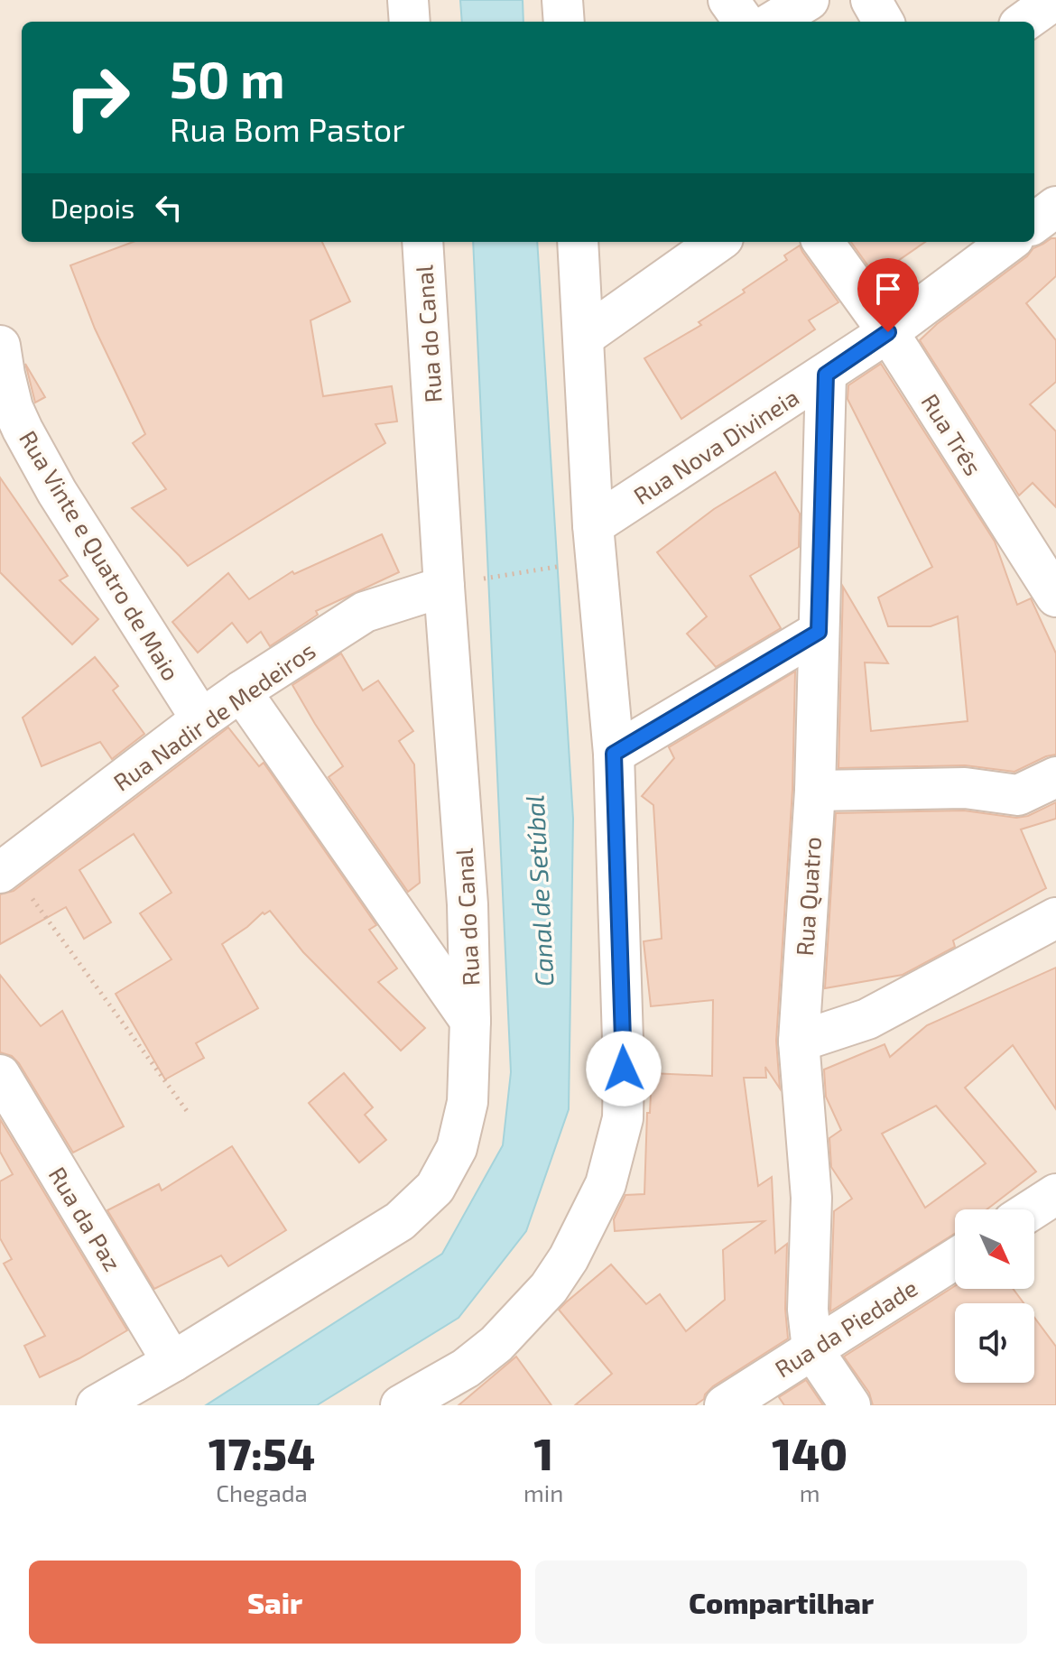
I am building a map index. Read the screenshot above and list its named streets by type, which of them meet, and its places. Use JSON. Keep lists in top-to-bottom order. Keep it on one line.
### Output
{"streets":{"street":["Rua do Canal","Rua Três","Rua Nova Divineia","Rua Vinte e Quatro de Maio","Rua Nadir de Medeiros","Rua Quatro","Rua da Paz","Rua da Piedade"]},"crossings":[["Rua do Canal","Rua Nadir de Medeiros"],["Rua do Canal","Rua da Paz"],["Rua Três","Rua Nova Divineia"],["Rua Nova Divineia","Rua Quatro"],["Rua Vinte e Quatro de Maio","Rua Nadir de Medeiros"],["Rua Quatro","Rua da Piedade"]],"water":["Canal de Setúbal"],"north":"bottom right","page":{"turn":["50 m","Rua Bom Pastor"],"then":"Depois","eta":["17:54","Chegada","1","min","140","m"],"buttons":["Sair","Compartilhar"]}}
